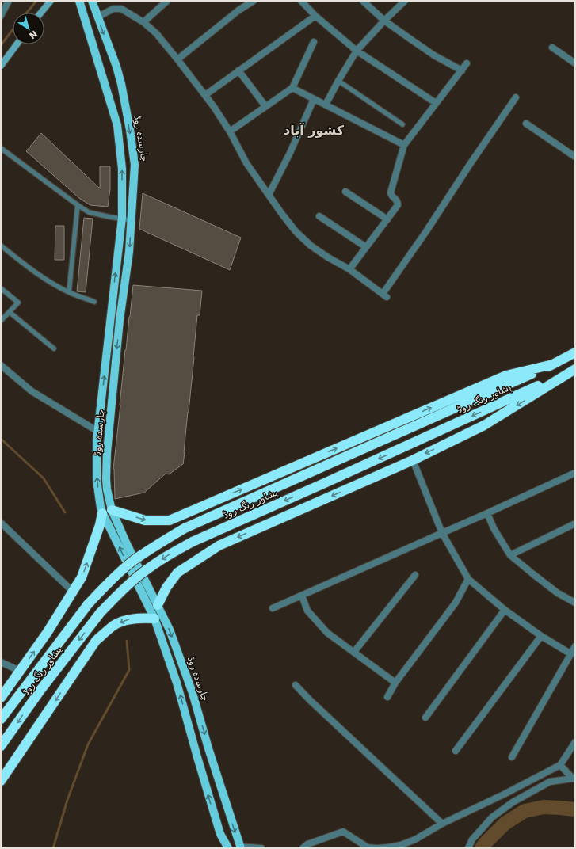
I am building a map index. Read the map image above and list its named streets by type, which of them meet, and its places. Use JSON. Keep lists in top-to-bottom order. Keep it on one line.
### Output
{"streets":{"highway":["پشاور رنگ روڈ"],"main road":["چارسدہ روڈ"]},"districts":["کشور آباد"],"north":"bottom right"}
